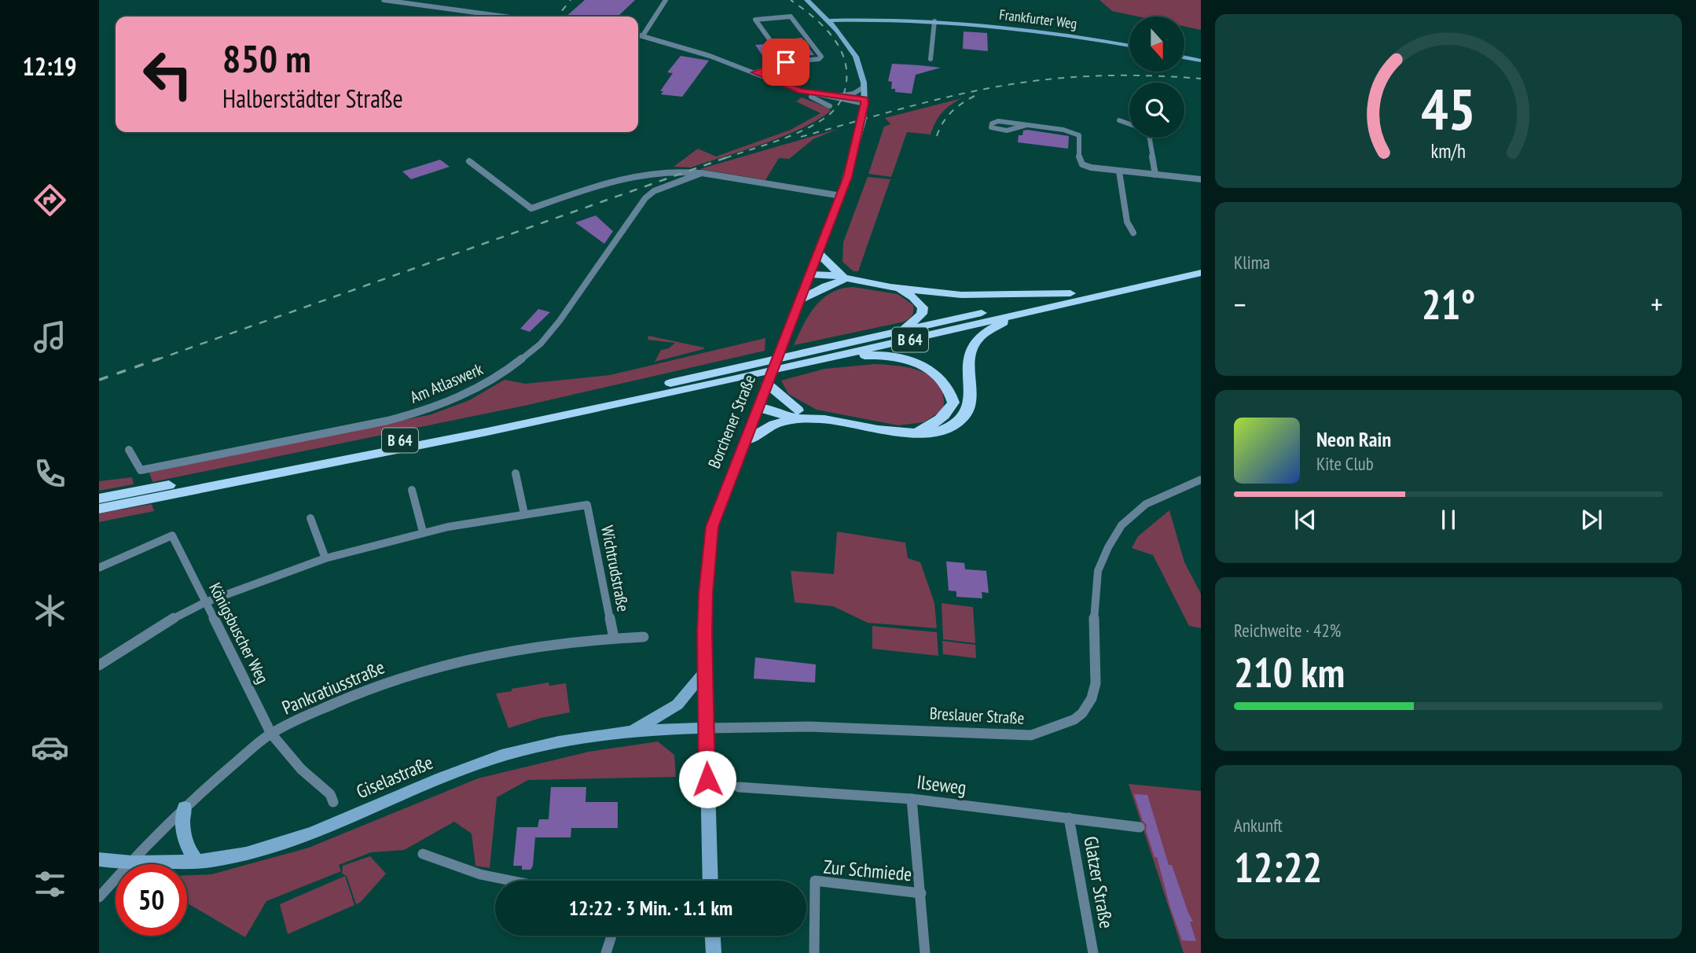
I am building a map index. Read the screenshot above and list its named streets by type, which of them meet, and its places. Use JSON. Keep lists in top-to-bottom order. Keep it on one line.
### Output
{"streets":{"highway":["B 64"],"main road":["Frankfurter Weg","Borchener Straße","Giselastraße"],"street":["Am Atlaswerk","Wichtrudstraße","Königsbuscher Weg","Pankratiusstraße","Breslauer Straße","Ilseweg","Zur Schmiede","Glatzer Straße"]},"crossings":[["Frankfurter Weg","Borchener Straße"],["Borchener Straße","Breslauer Straße"],["Borchener Straße","Giselastraße"],["Wichtrudstraße","Pankratiusstraße"],["Königsbuscher Weg","Pankratiusstraße"],["Pankratiusstraße","Giselastraße"],["Breslauer Straße","Giselastraße"],["Ilseweg","Zur Schmiede"],["Ilseweg","Glatzer Straße"]],"north":"bottom","page":{"tabs":"12:19","turn":["850 m","Halberstädter Straße"],"tile":["Klima",["Reichweite · 42%","210 km"],["Ankunft","12:22"]],"heat":["−","21°","+"],"song":["Neon Rain","Kite Club"],"limit":"50","trip":"12:22 · 3 Min. · 1.1 km","gauge":["45","km/h"]}}
